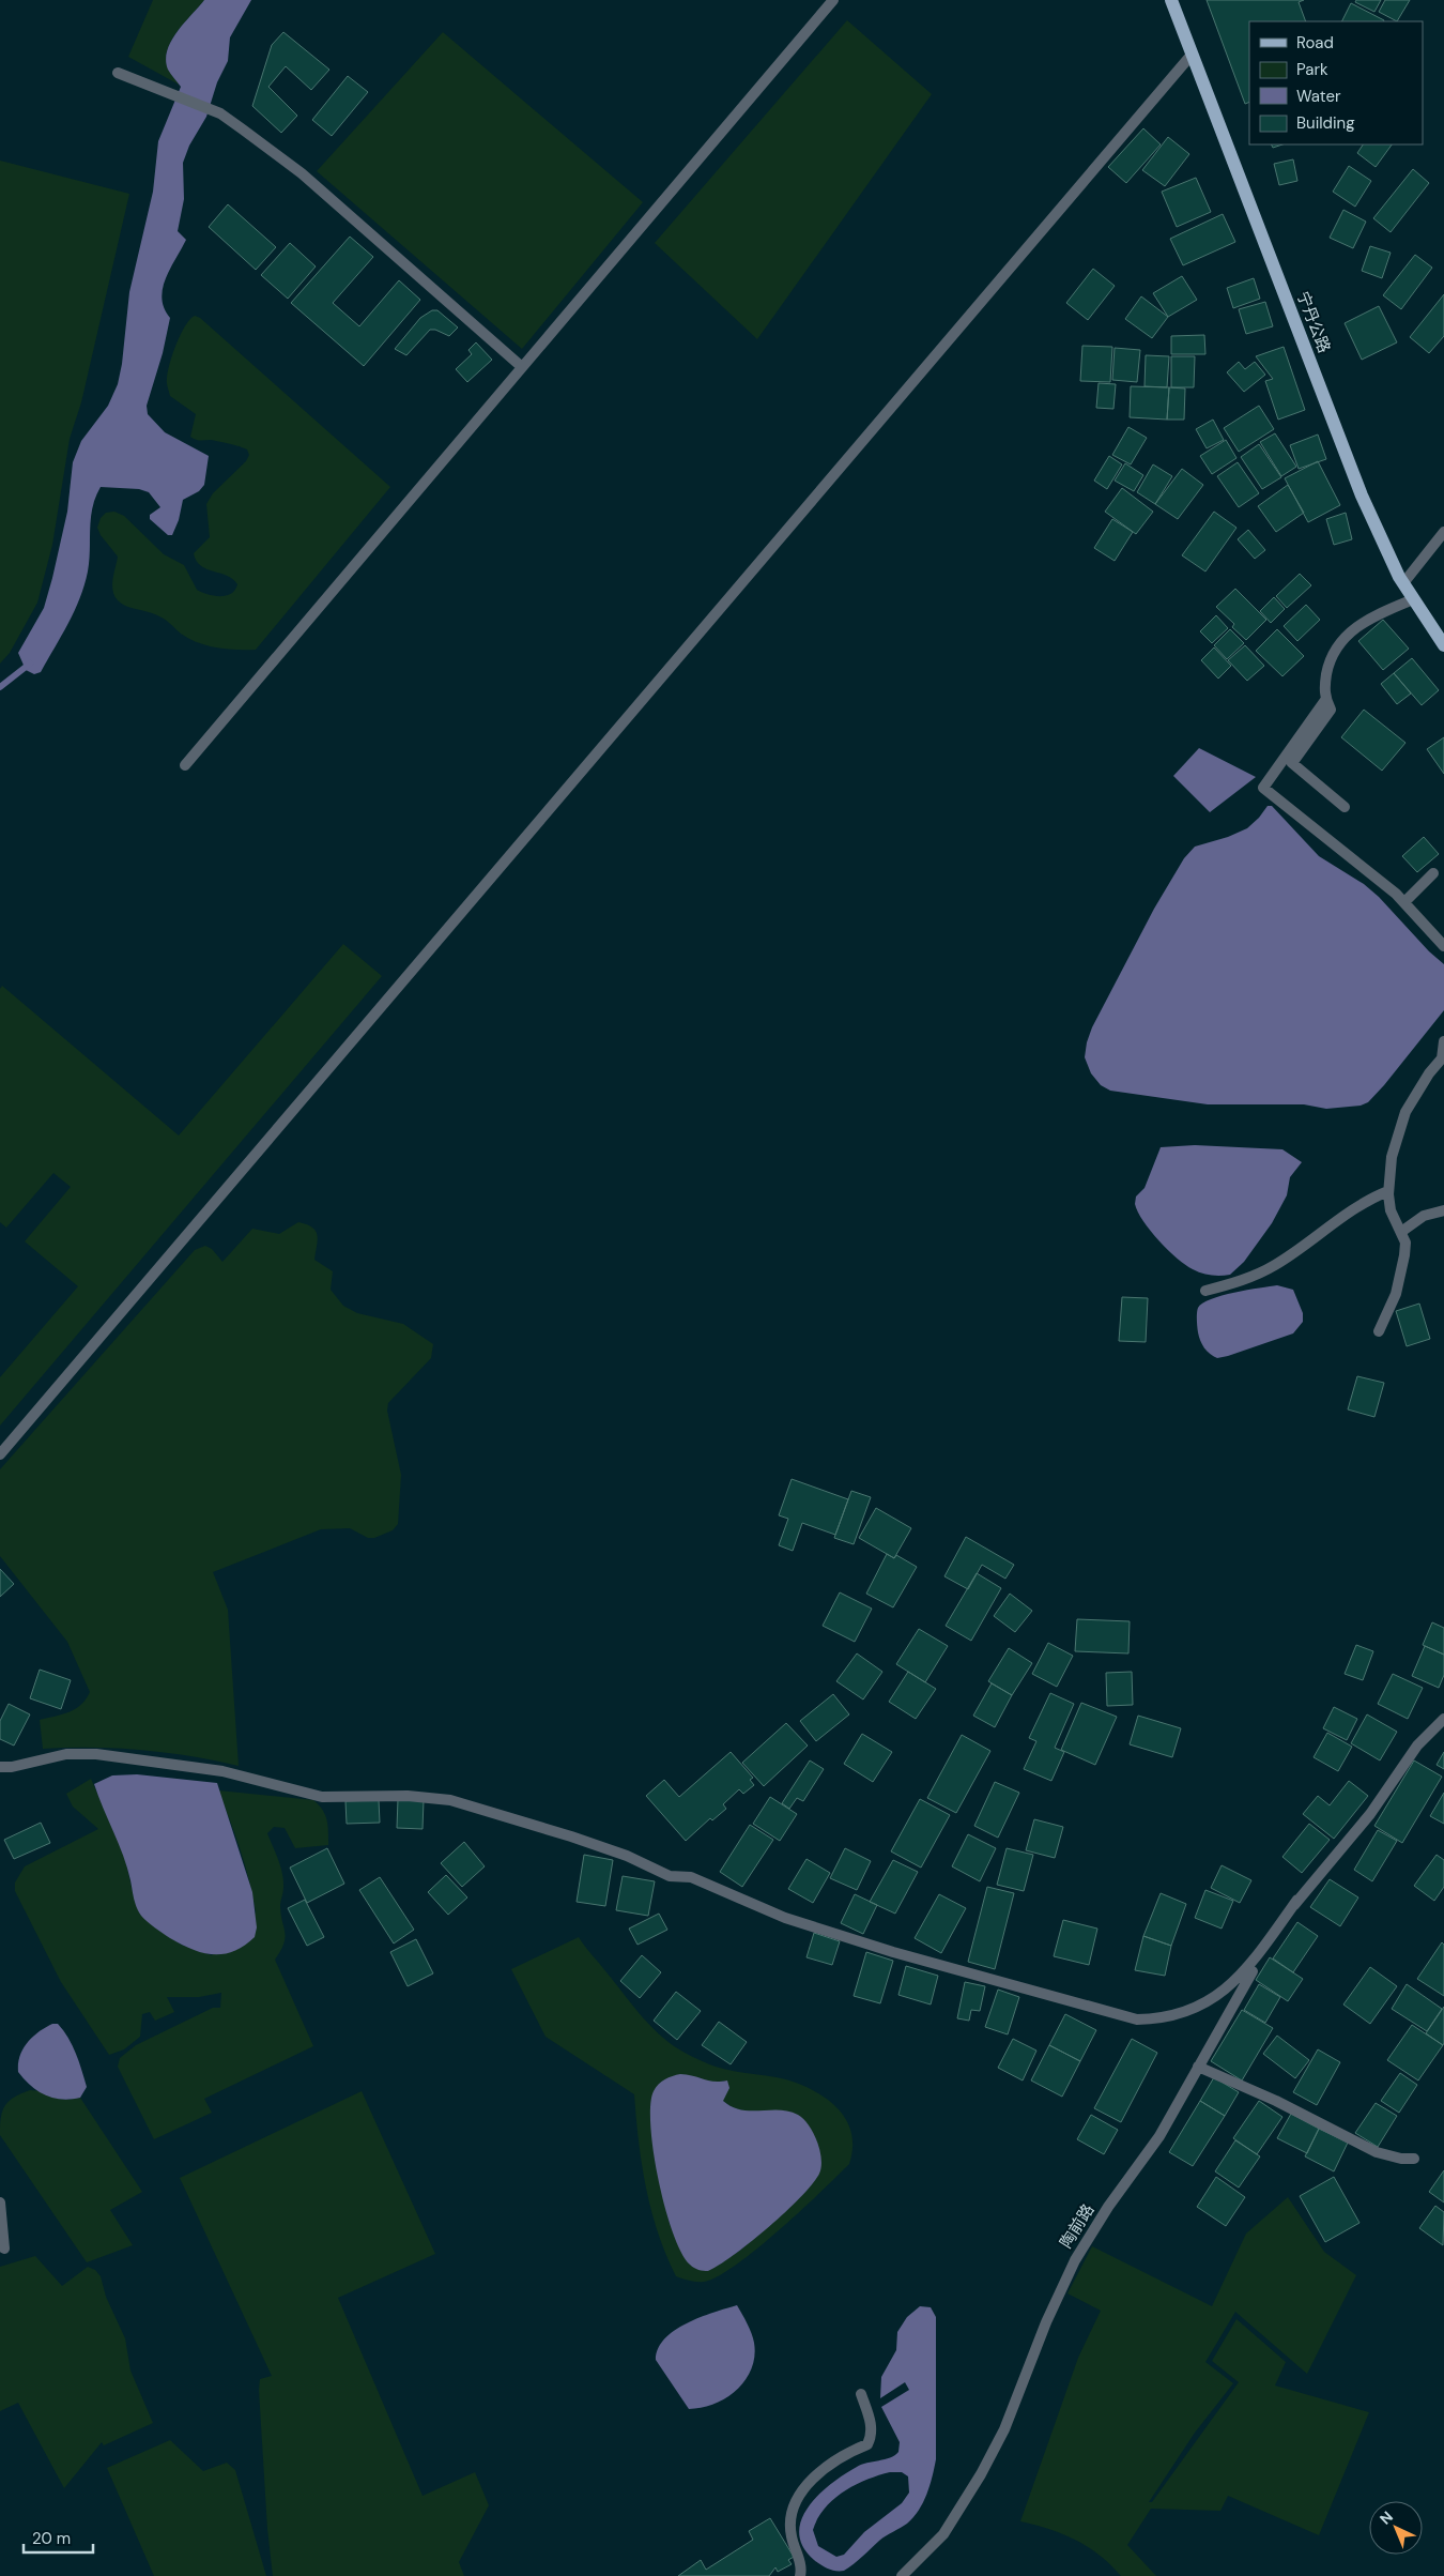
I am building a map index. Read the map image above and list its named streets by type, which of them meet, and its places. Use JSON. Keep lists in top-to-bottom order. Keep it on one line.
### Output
{"streets":{"main road":["宁丹公路"],"street":["陶前路"]},"legend":["Road","Park","Water","Building"],"scale_bar":"20 m","north":"top left"}
